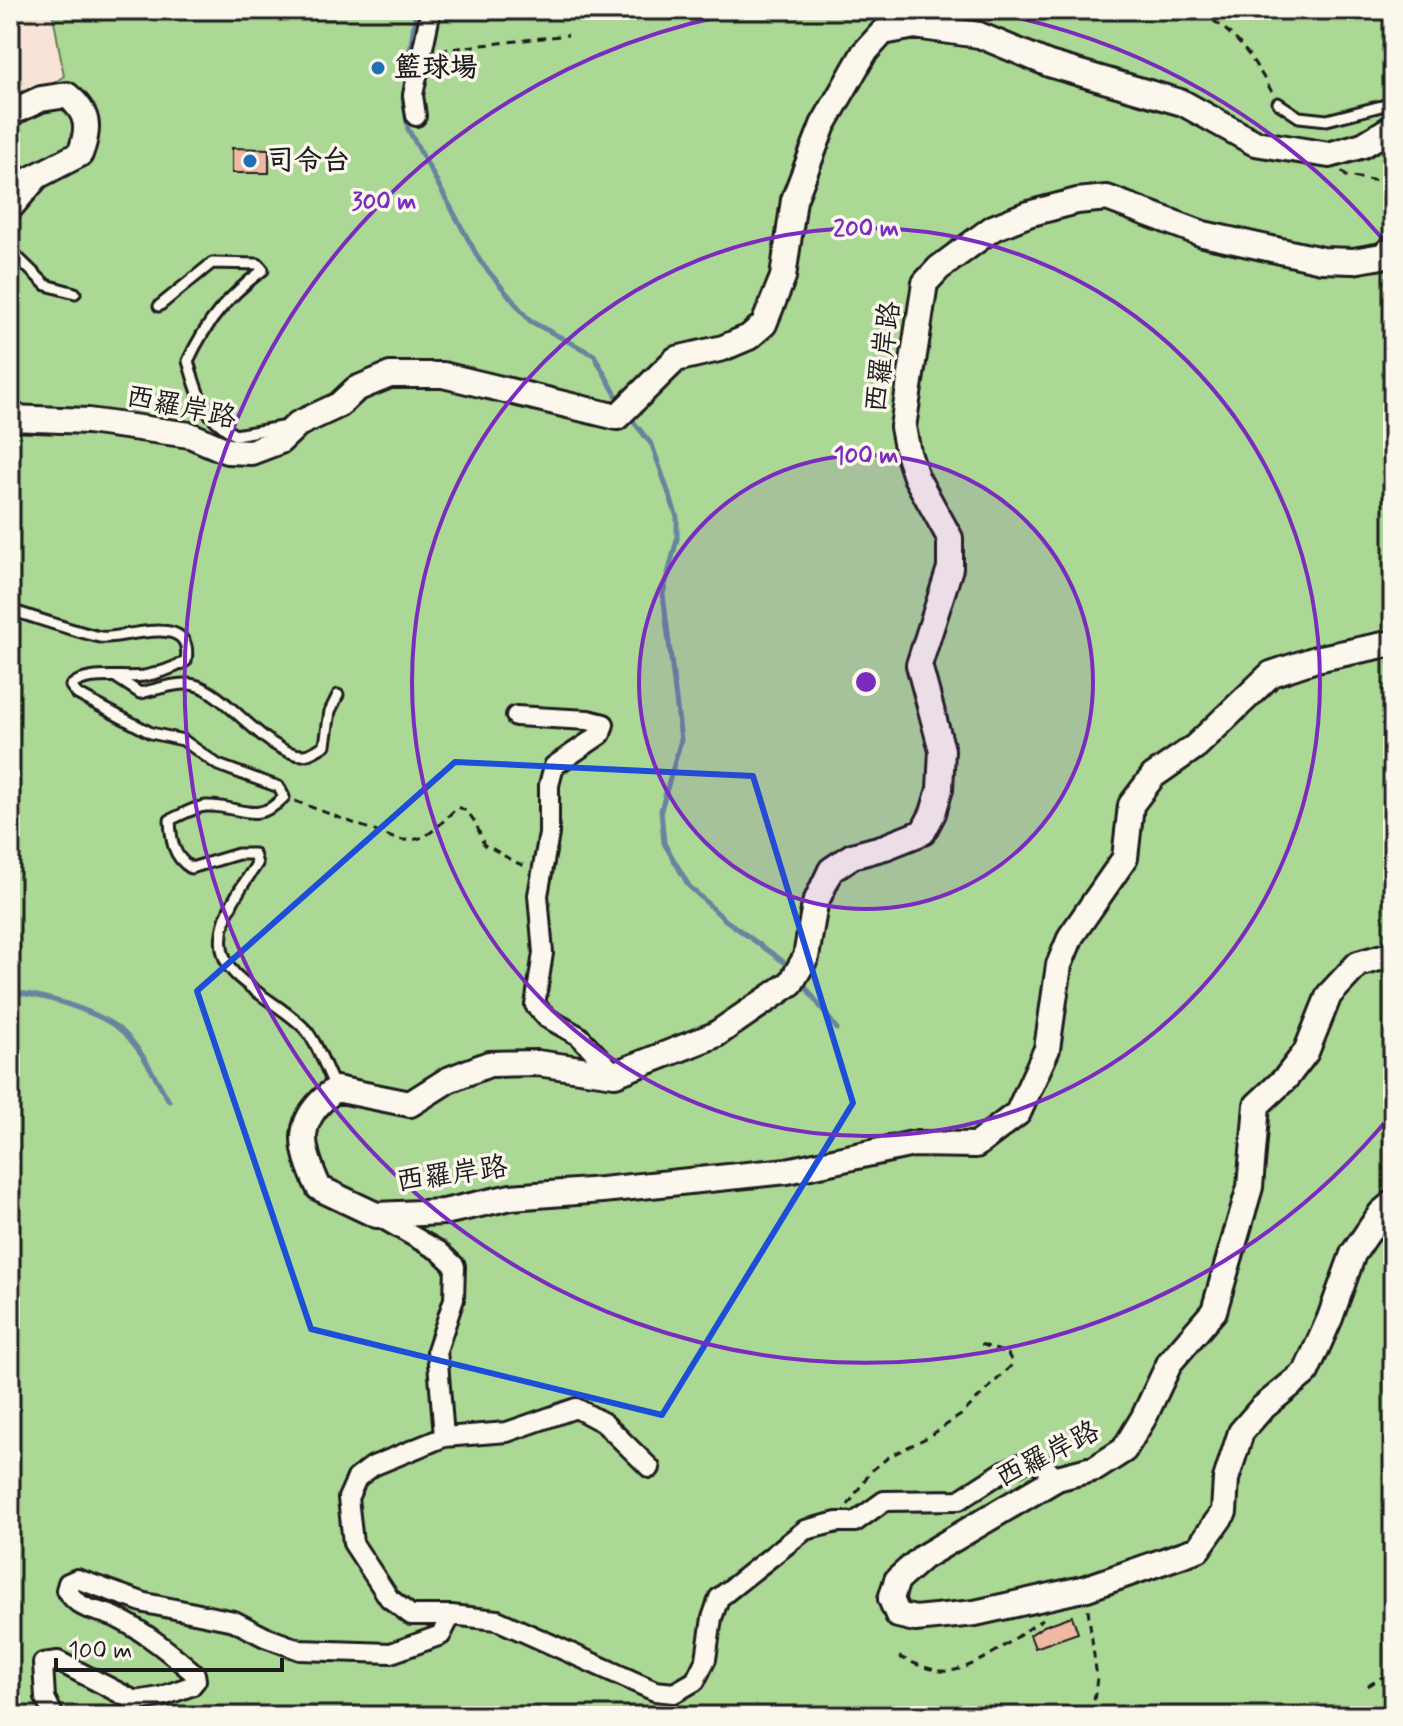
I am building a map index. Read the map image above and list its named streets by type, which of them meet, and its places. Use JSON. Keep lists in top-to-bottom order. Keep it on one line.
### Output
{"streets":{"street":["西羅岸路"]},"places":["籃球場","司令台"],"scale_bar":"100 m","rings":["300 m","200 m","100 m"]}
